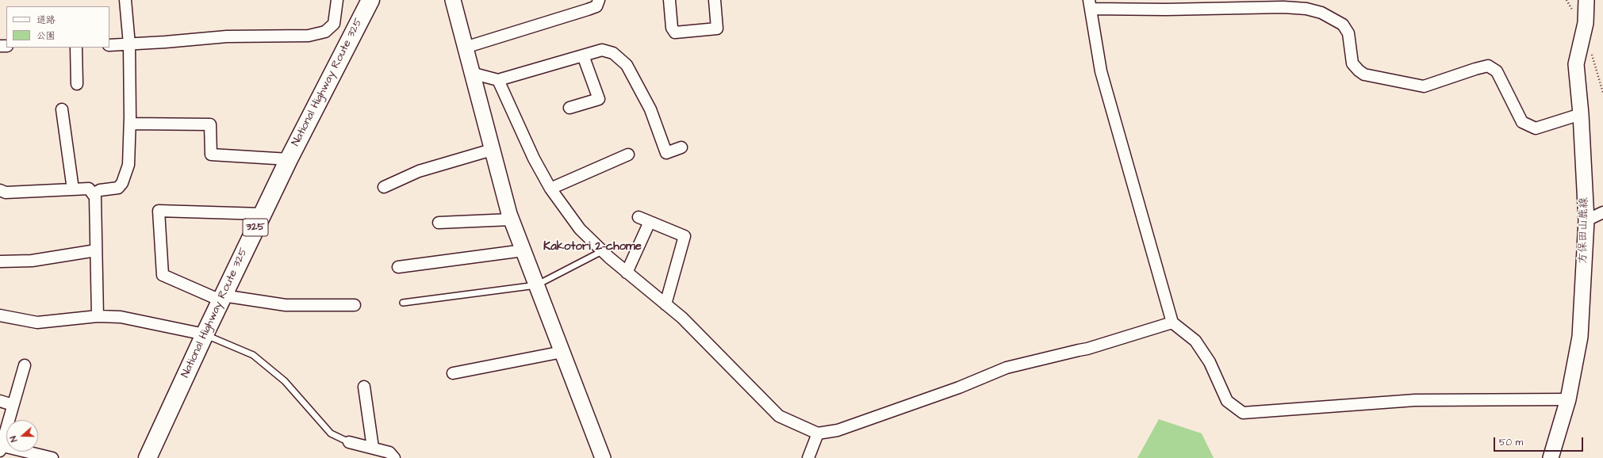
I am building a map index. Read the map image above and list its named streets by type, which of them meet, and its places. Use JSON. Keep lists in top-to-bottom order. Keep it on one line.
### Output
{"streets":{"highway":["National Highway Route 325","325"],"street":["方保田山鹿線"]},"districts":["Kakotori 2-chome"],"legend":["道路","公園"],"scale_bar":"50 m","north":"left"}
